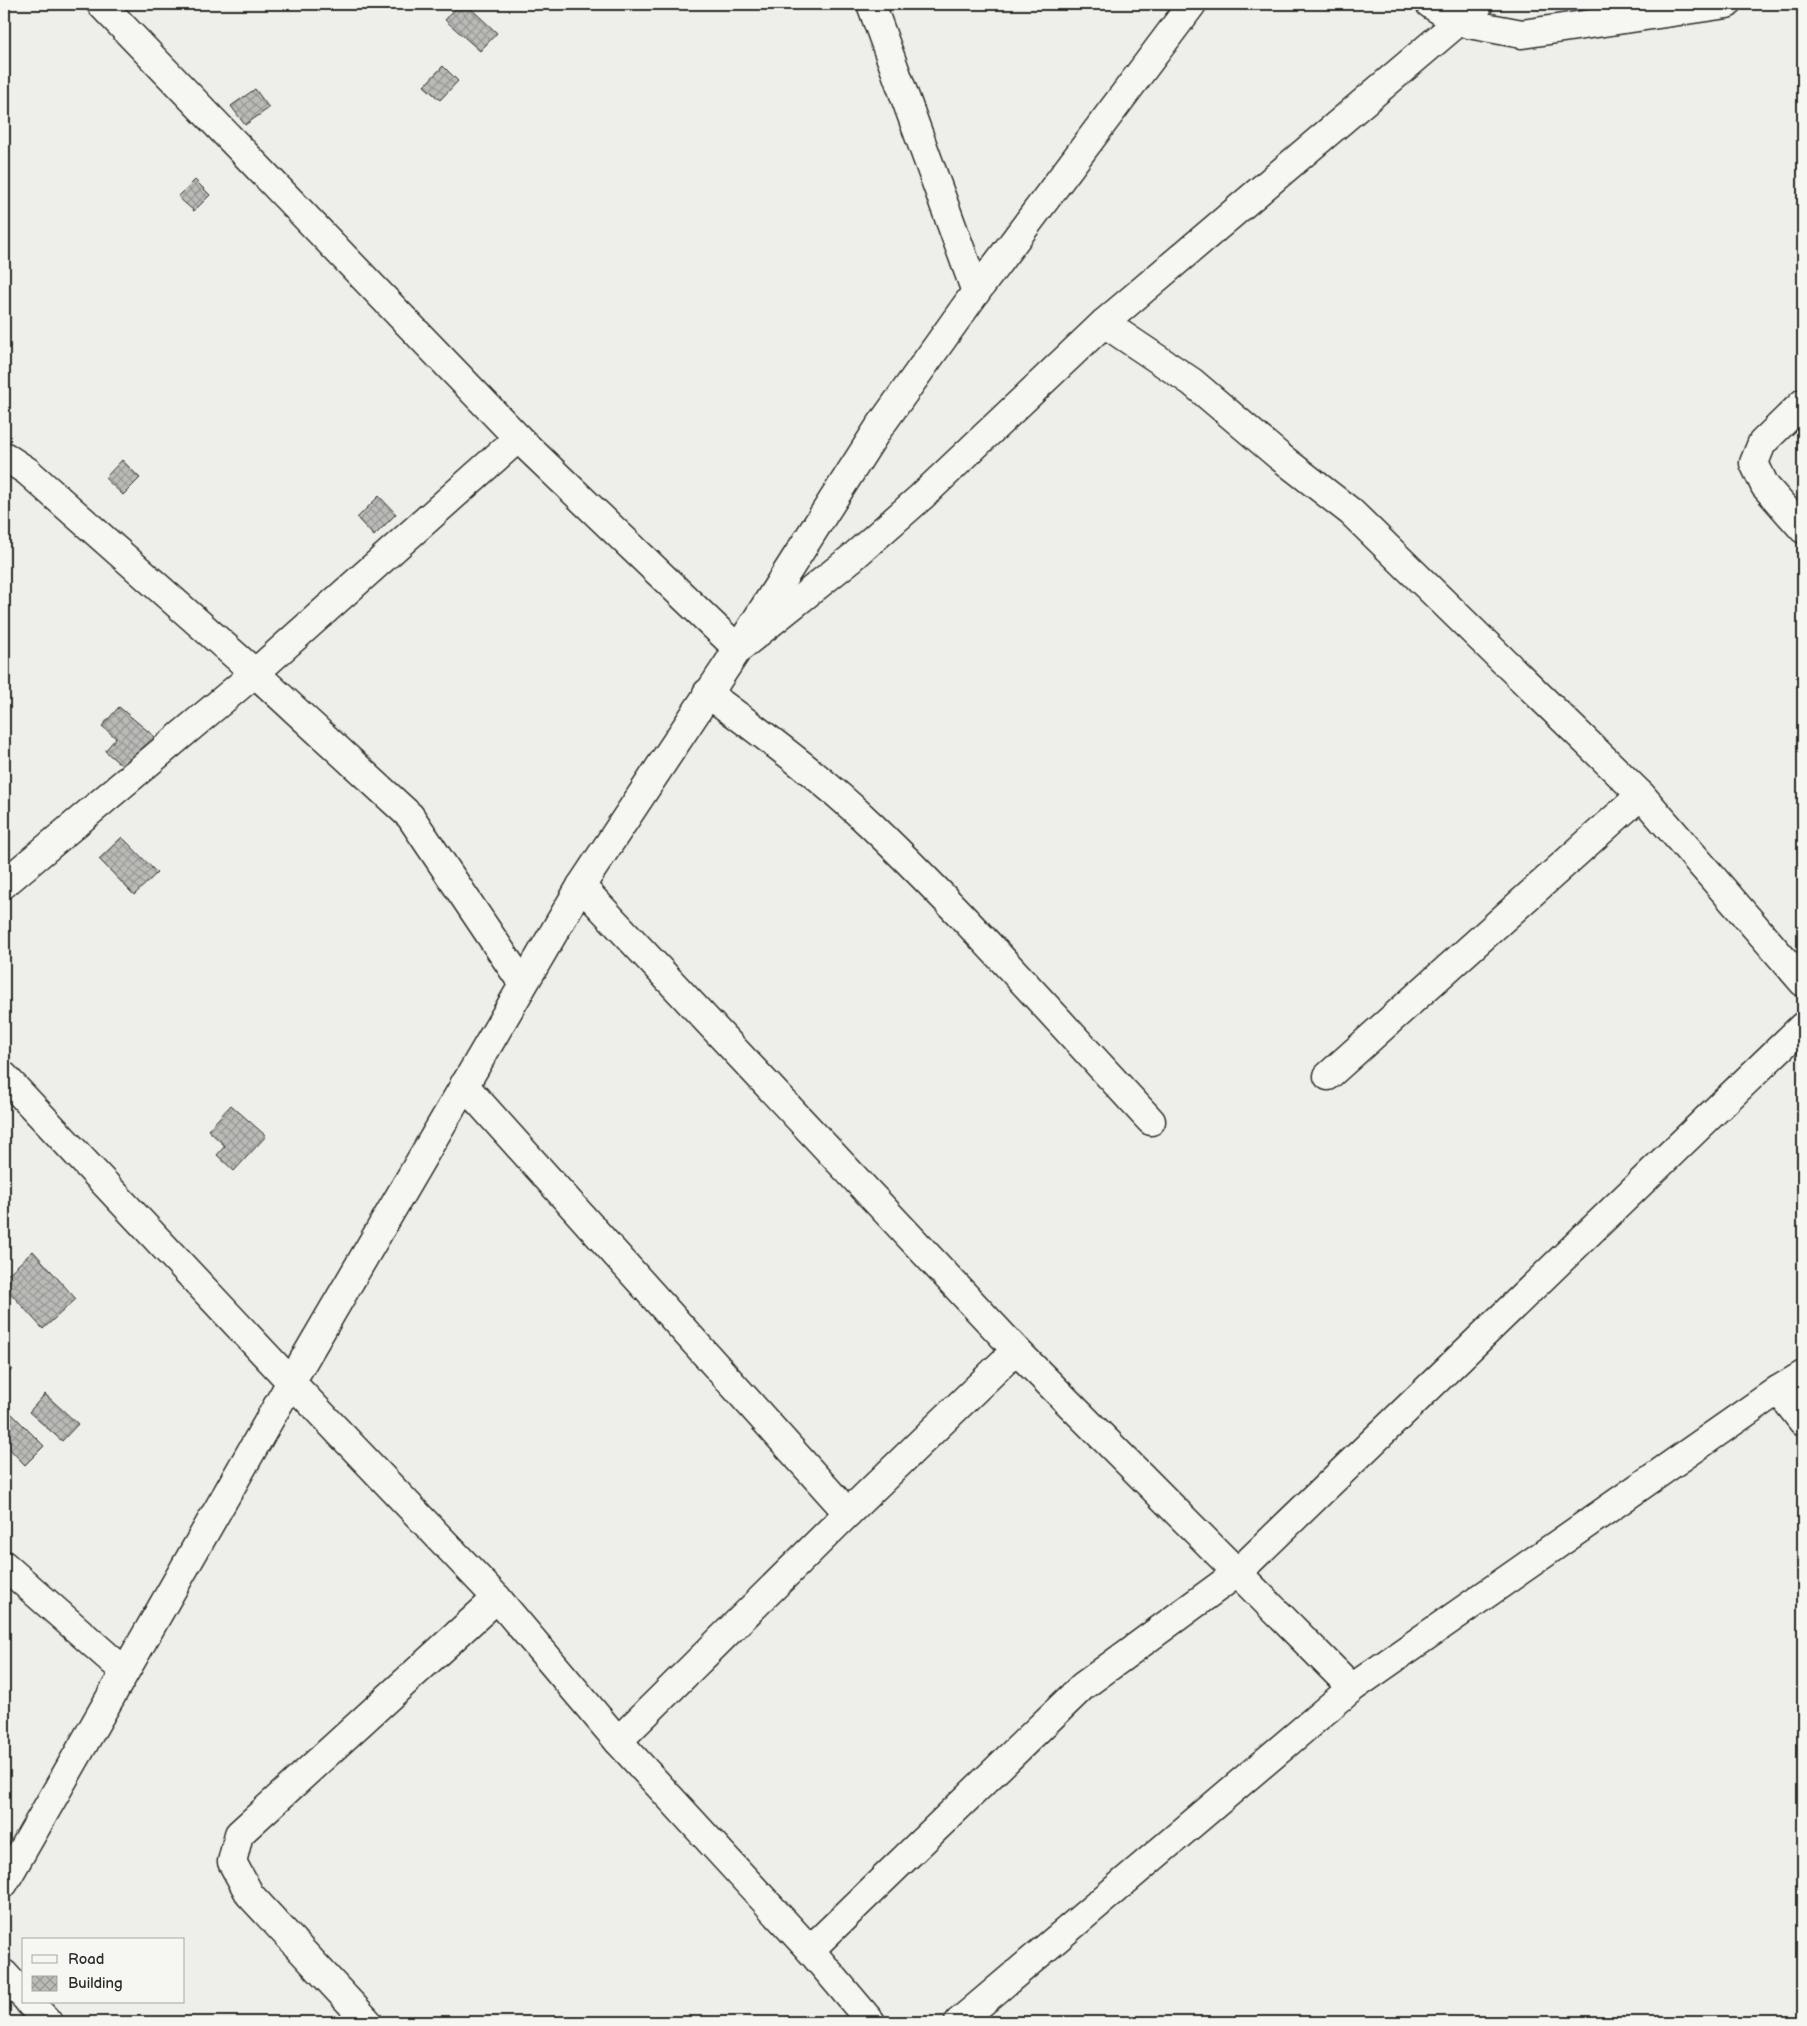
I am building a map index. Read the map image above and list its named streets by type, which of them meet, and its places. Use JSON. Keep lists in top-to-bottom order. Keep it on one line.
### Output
{"legend":["Road","Building"]}
